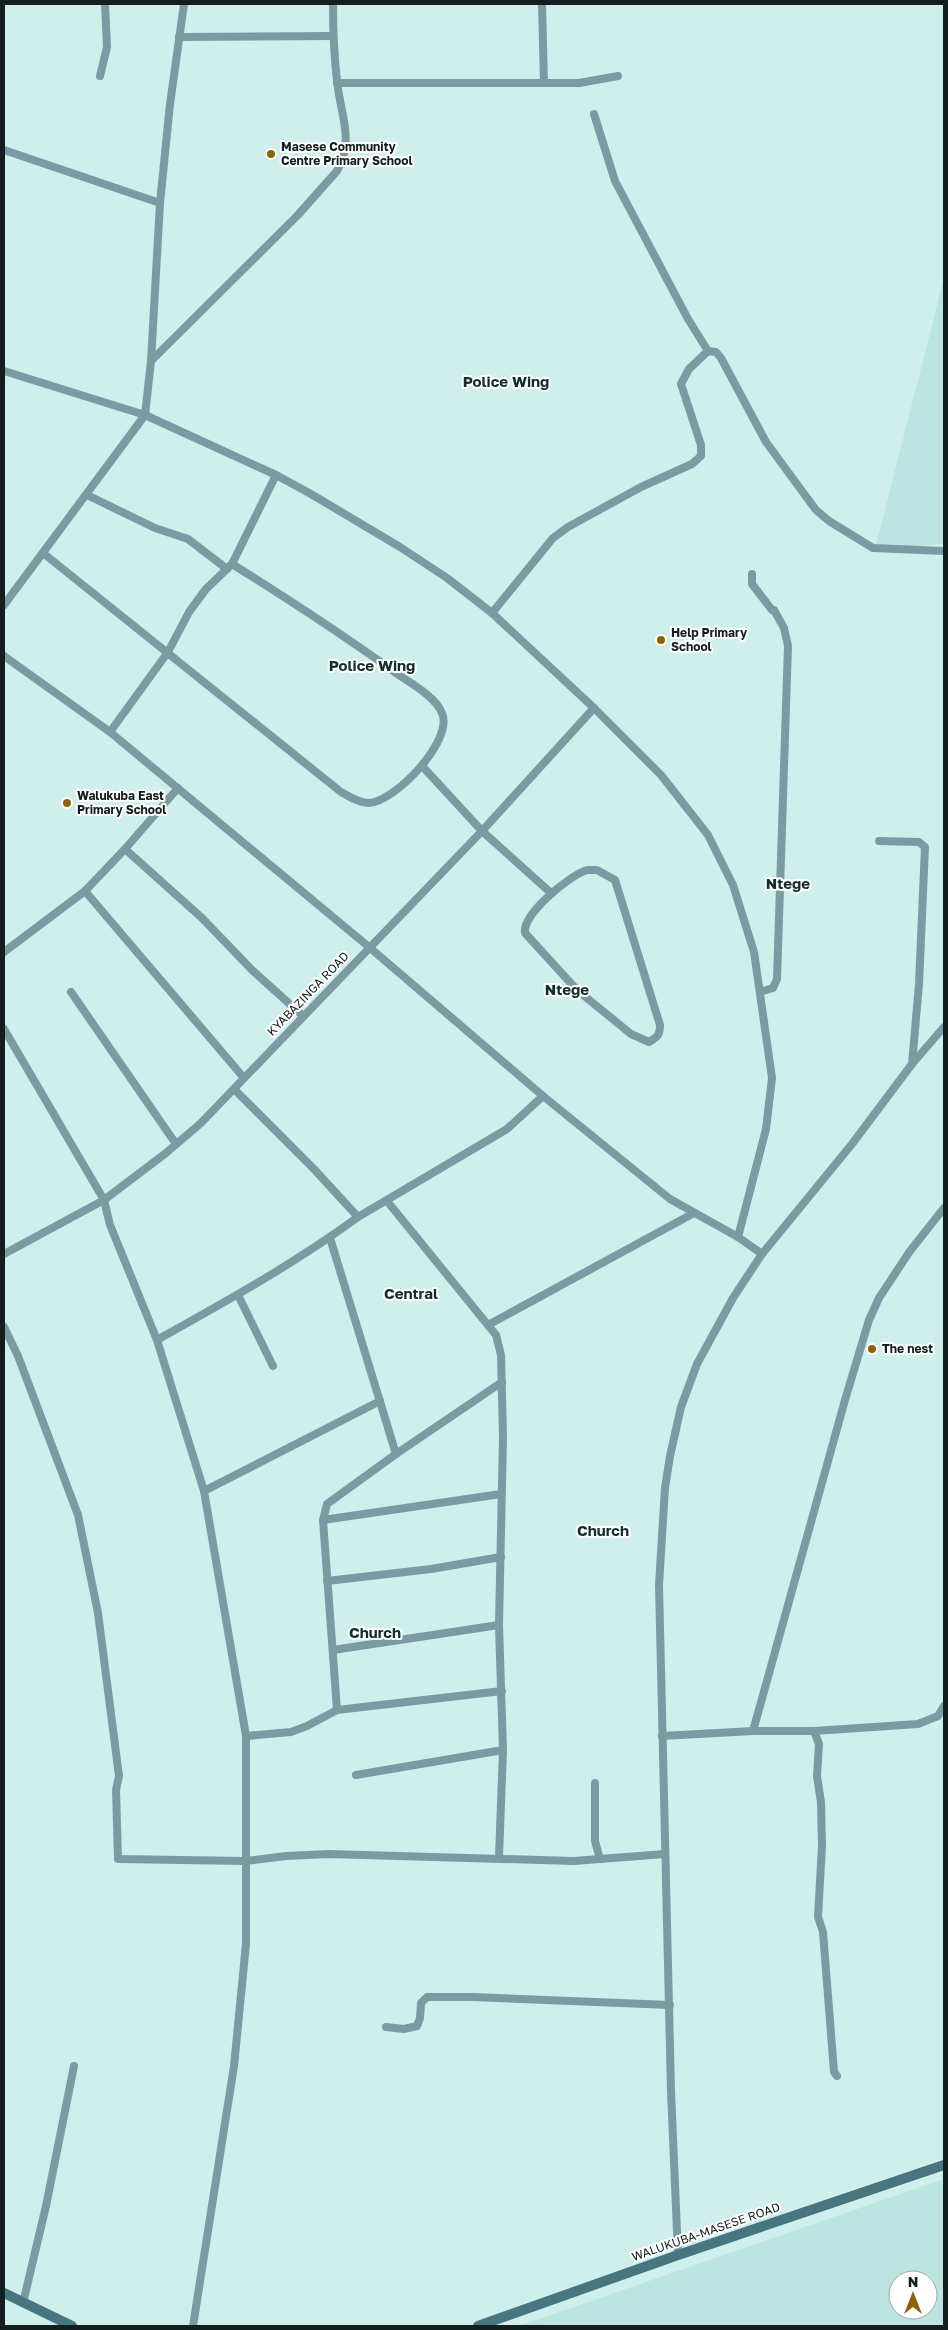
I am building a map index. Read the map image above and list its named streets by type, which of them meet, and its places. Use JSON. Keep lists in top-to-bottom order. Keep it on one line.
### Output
{"streets":{"street":["KYABAZINGA ROAD","WALUKUBA-MASESE ROAD"]},"districts":["Police Wing","Police Wing","Ntege","Ntege","Central","Church","Church"],"places":["Masese Community Centre Primary School","Help Primary School","Walukuba East Primary School","The nest"],"north":"top"}
